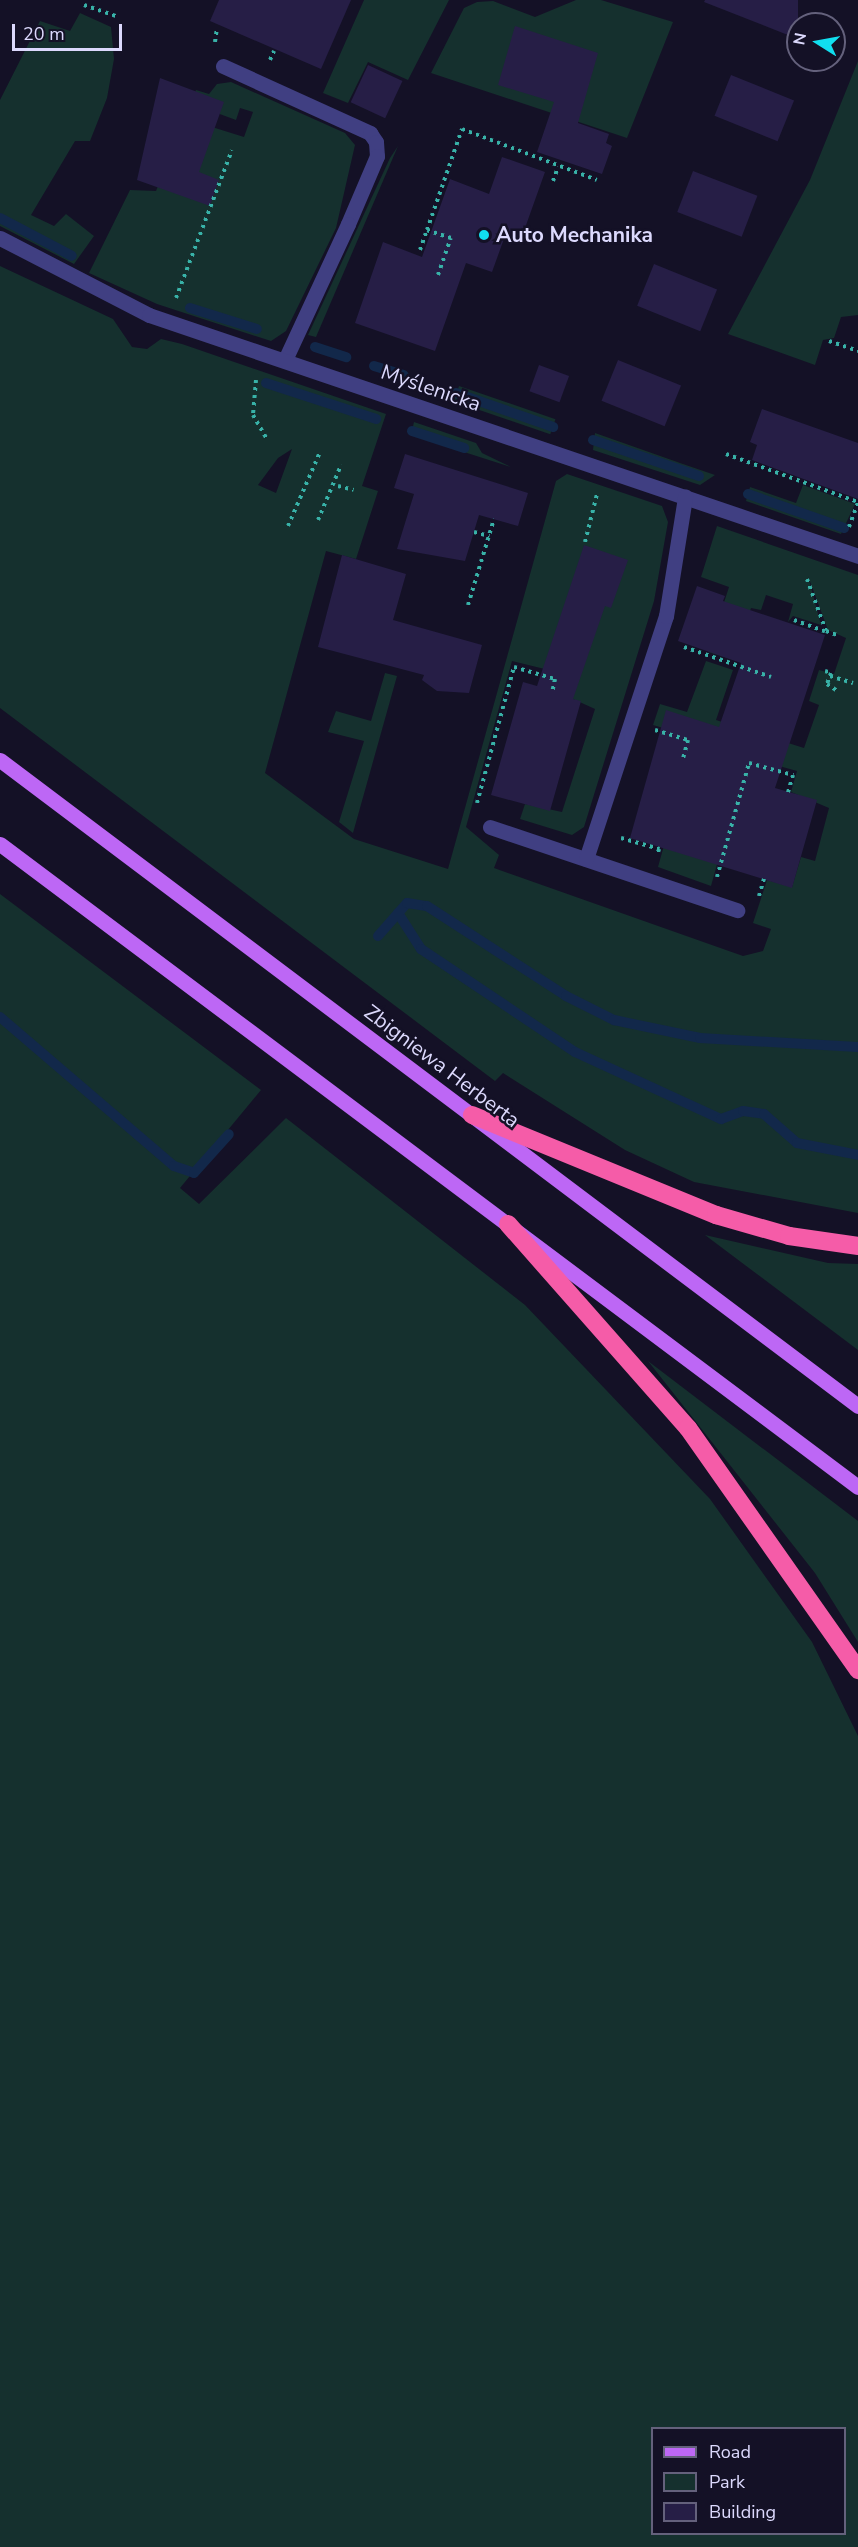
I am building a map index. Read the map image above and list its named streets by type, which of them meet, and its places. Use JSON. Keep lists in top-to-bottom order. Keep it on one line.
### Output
{"streets":{"main road":["Zbigniewa Herberta"],"street":["Myślenicka"]},"places":["Auto Mechanika"],"legend":["Road","Park","Building"],"scale_bar":"20 m","north":"left"}
